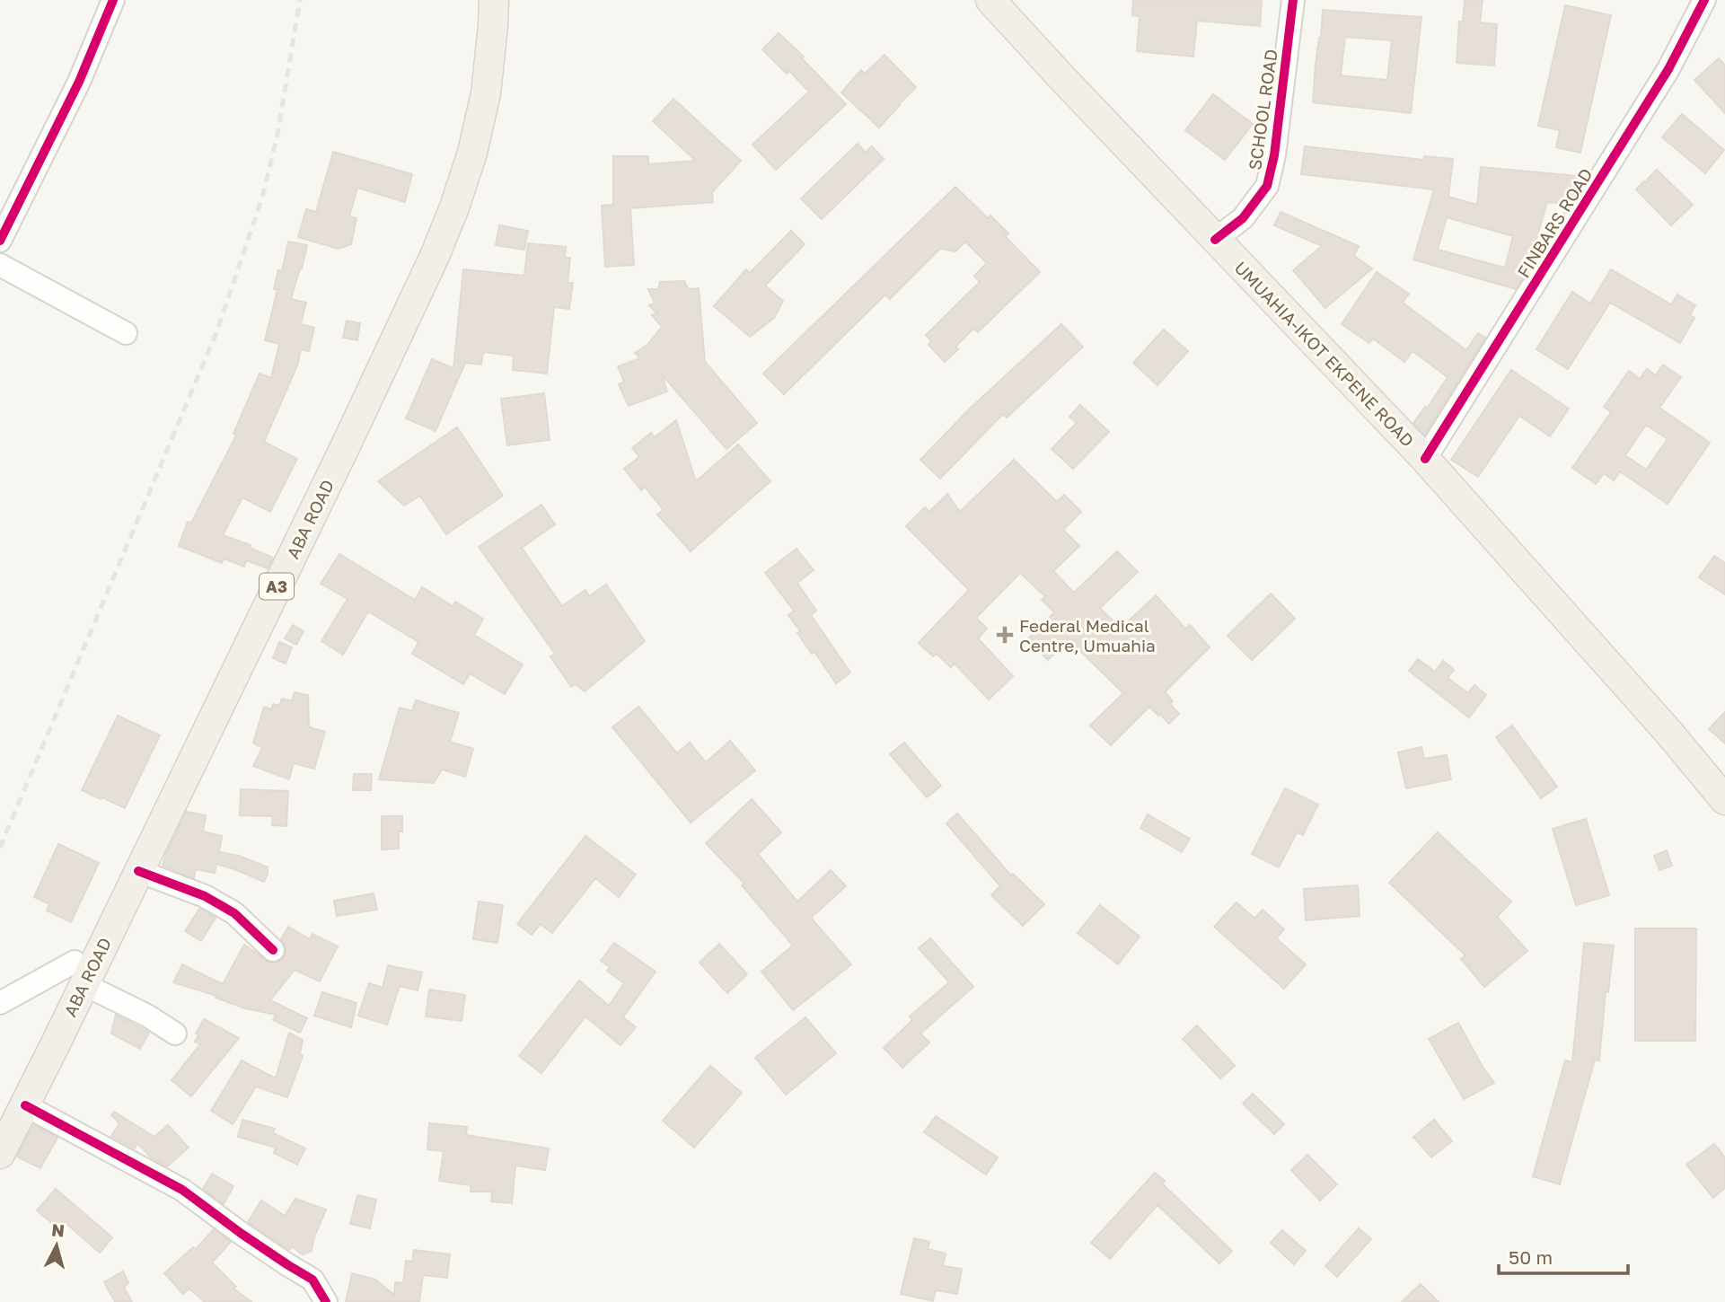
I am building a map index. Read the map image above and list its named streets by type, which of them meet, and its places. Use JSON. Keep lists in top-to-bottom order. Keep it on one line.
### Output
{"streets":{"main road":["UMUAHIA-IKOT EKPENE ROAD","ABA ROAD","A3"],"street":["SCHOOL ROAD","FINBARS ROAD"]},"crossings":[["SCHOOL ROAD","UMUAHIA-IKOT EKPENE ROAD"],["FINBARS ROAD","UMUAHIA-IKOT EKPENE ROAD"]],"places":{"health":["Federal Medical Centre, Umuahia"]},"scale_bar":"50 m","north":"top"}
